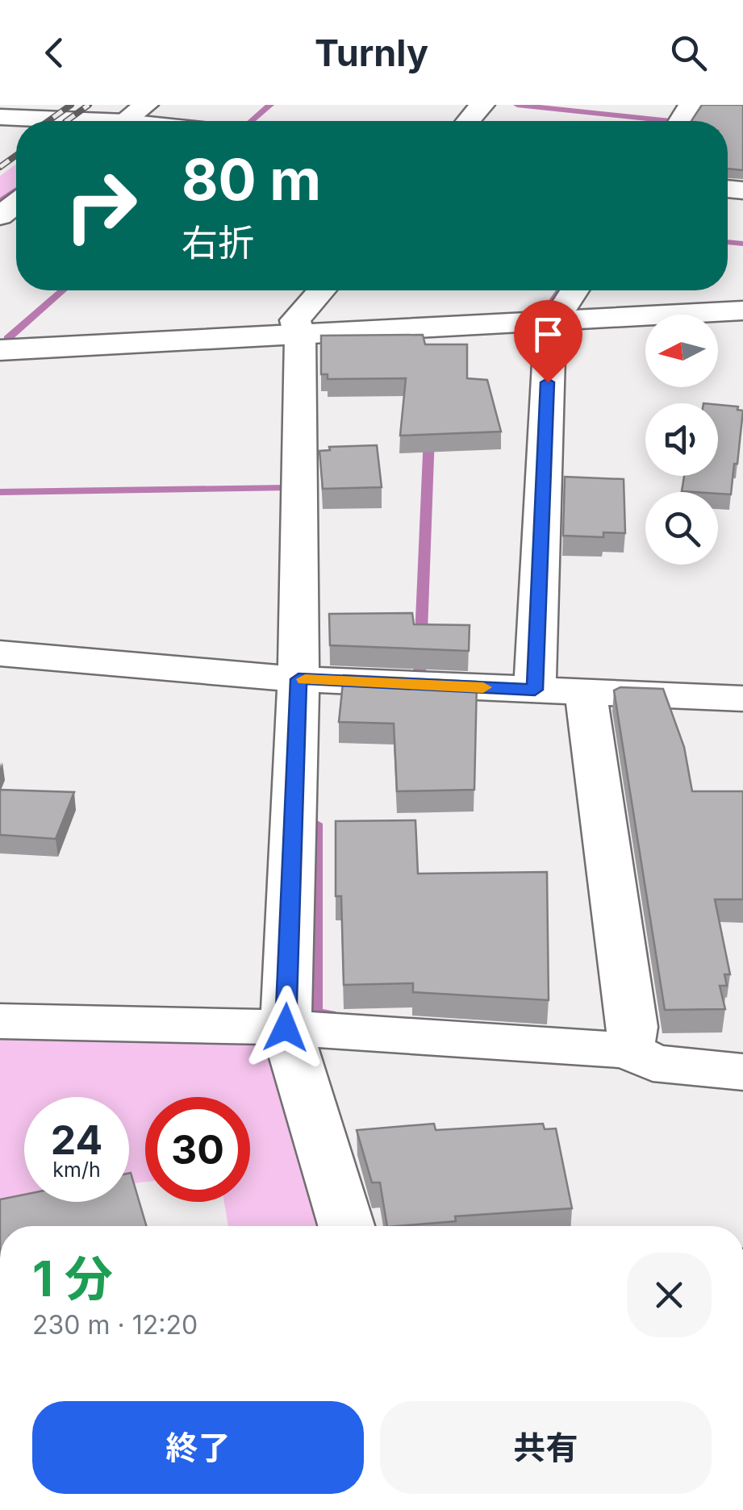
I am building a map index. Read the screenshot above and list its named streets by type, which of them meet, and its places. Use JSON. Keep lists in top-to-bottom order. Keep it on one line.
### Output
{"north":"left","page":{"header":"Turnly","turn":["80 m","右折"],"speed":"24 km/h","limit":"30","heading":["1 分","230 m · 12:20"],"buttons":["終了","共有"]}}
